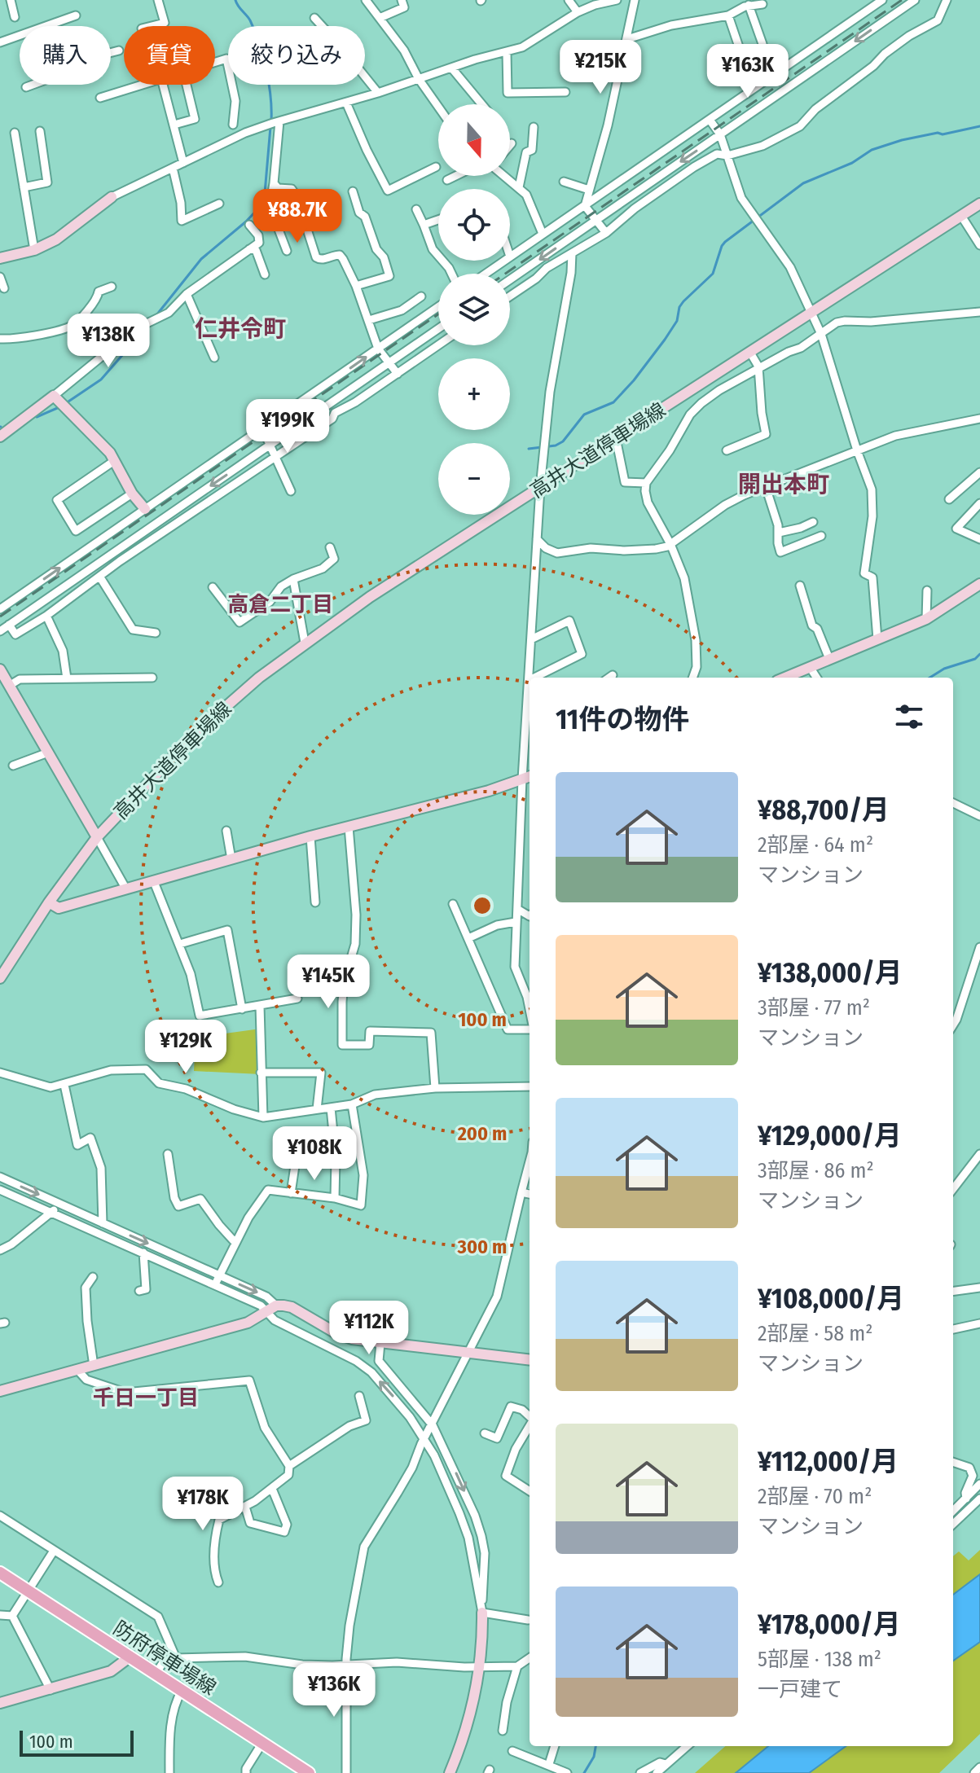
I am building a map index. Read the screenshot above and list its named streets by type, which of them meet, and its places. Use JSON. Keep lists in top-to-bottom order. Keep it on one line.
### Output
{"streets":{"main road":["防府停車場線"],"street":["高井大道停車場線"]},"districts":["仁井令町","開出本町","高倉二丁目","千日一丁目"],"scale_bar":"100 m","north":"bottom","page":{"chip":["購入","賃貸","絞り込み"],"price":["¥215K","¥163K","¥88.7K","¥138K","¥199K","¥145K","¥129K","¥108K","¥112K","¥178K","¥136K"],"map_buttons":["+","−"],"heading":"11件の物件","list":[{"name":"¥88,700/月","note":"2部屋 · 64 m² · マンション"},{"name":"¥138,000/月","note":"3部屋 · 77 m² · マンション"},{"name":"¥129,000/月","note":"3部屋 · 86 m² · マンション"},{"name":"¥108,000/月","note":"2部屋 · 58 m² · マンション"},{"name":"¥112,000/月","note":"2部屋 · 70 m² · マンション"},{"name":"¥178,000/月","note":"5部屋 · 138 m² · 一戸建て"}],"scale":"100 m"},"rings":["100 m","200 m","300 m"]}
